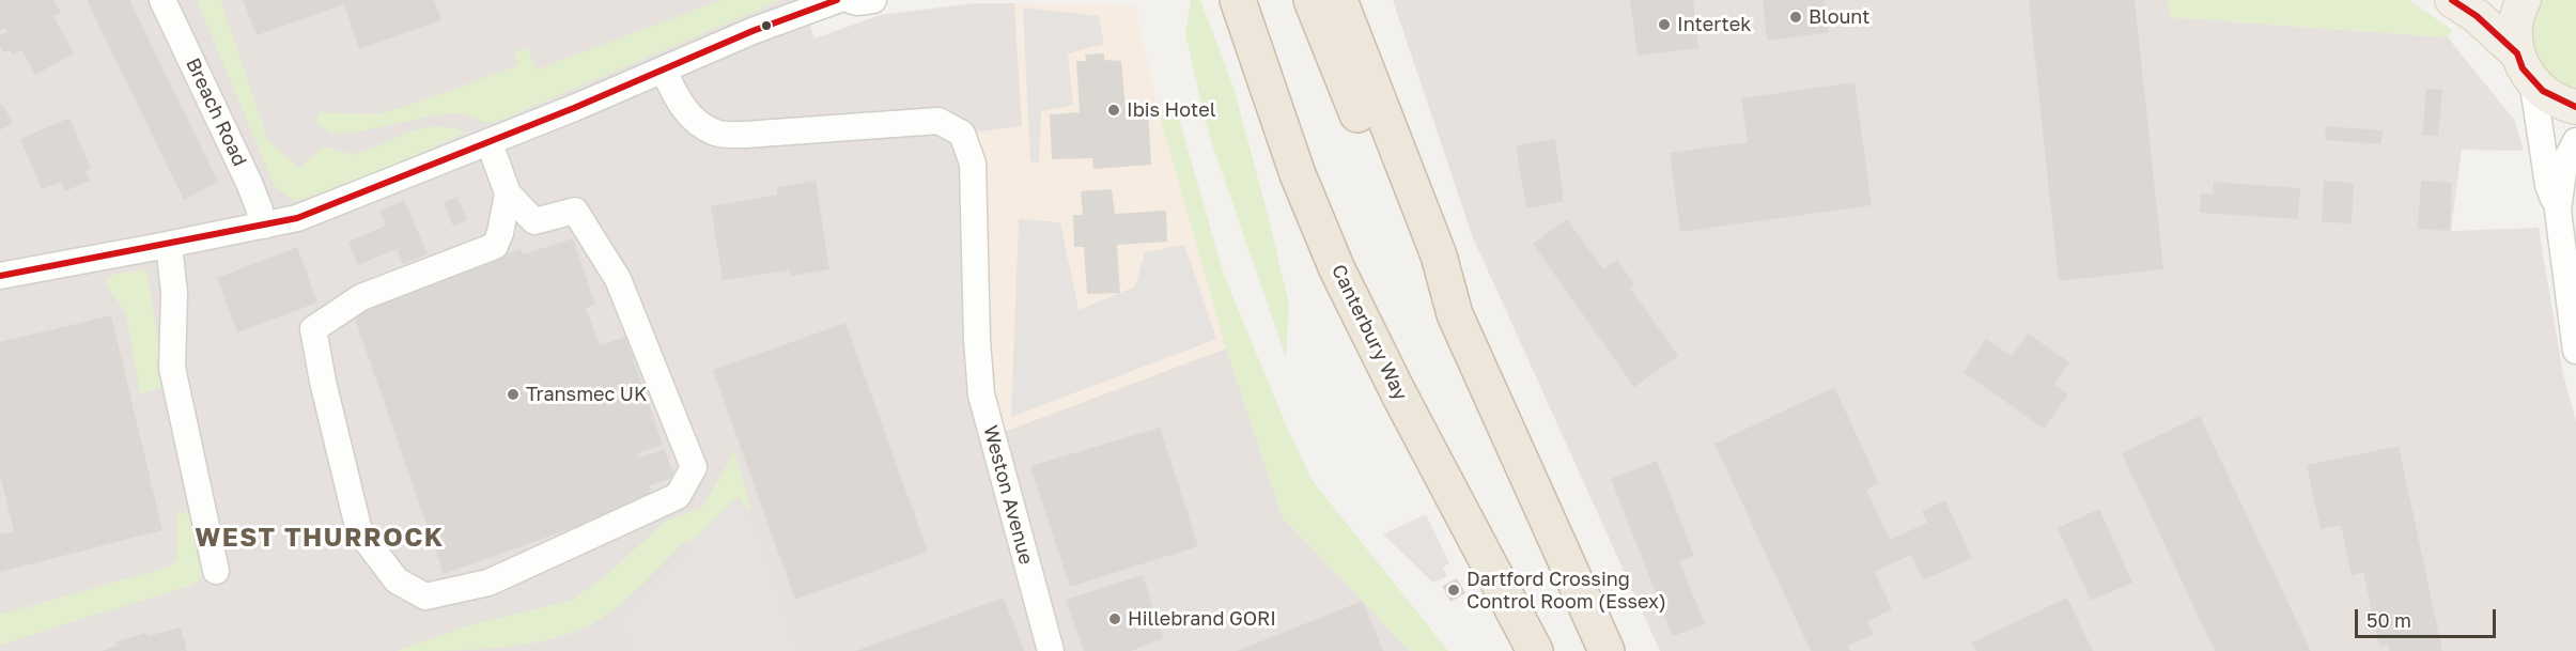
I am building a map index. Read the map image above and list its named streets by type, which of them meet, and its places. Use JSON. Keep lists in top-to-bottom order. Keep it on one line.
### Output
{"streets":{"highway":["Canterbury Way"],"street":["Breach Road","Weston Avenue"]},"districts":["WEST THURROCK"],"places":["Blount","Intertek","Ibis Hotel","Transmec UK","Dartford Crossing Control Room (Essex)","Hillebrand GORI"],"scale_bar":"50 m"}
